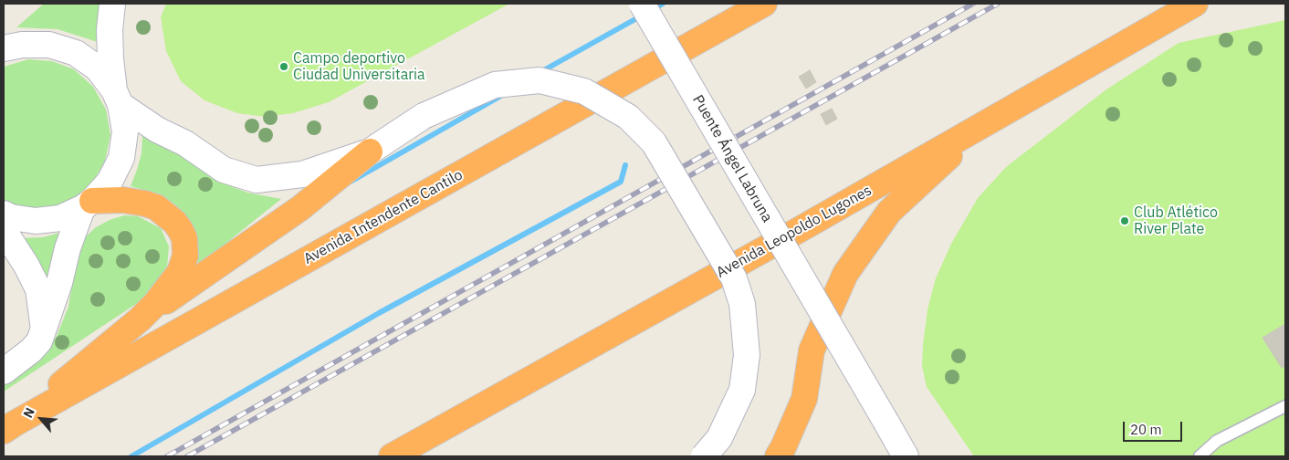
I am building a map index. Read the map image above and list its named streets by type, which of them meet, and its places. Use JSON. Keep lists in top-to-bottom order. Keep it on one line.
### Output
{"streets":{"highway":["Avenida Intendente Cantilo","Avenida Leopoldo Lugones"],"main road":["Puente Ángel Labruna"]},"places":["Campo deportivo Ciudad Universitaria","Club Atlético River Plate"],"scale_bar":"20 m","north":"top left"}
